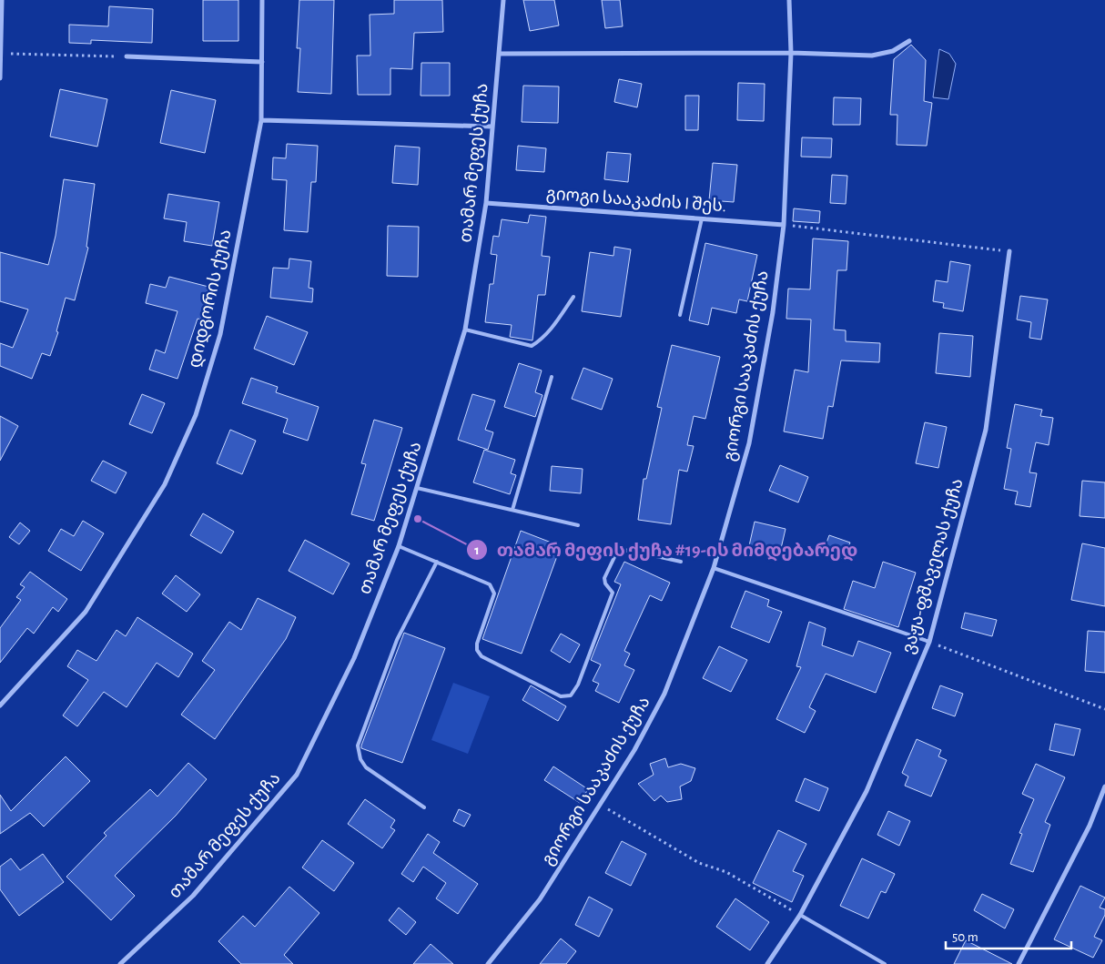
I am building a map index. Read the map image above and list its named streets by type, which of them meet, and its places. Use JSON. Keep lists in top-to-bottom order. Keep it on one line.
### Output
{"streets":{"street":["თამარ მეფეს ქუჩა","გიოგი სააკაძის I შეს.","დიდგორის ქუჩა","გიორგი სააკაძის ქუჩა","ვაჟა-ფშაველას ქუჩა"]},"crossings":[["თამარ მეფეს ქუჩა","გიოგი სააკაძის I შეს."],["გიოგი სააკაძის I შეს.","გიორგი სააკაძის ქუჩა"]],"places":["თამარ მეფის ქუჩა #19-ის მიმდებარედ"],"scale_bar":"50 m"}
